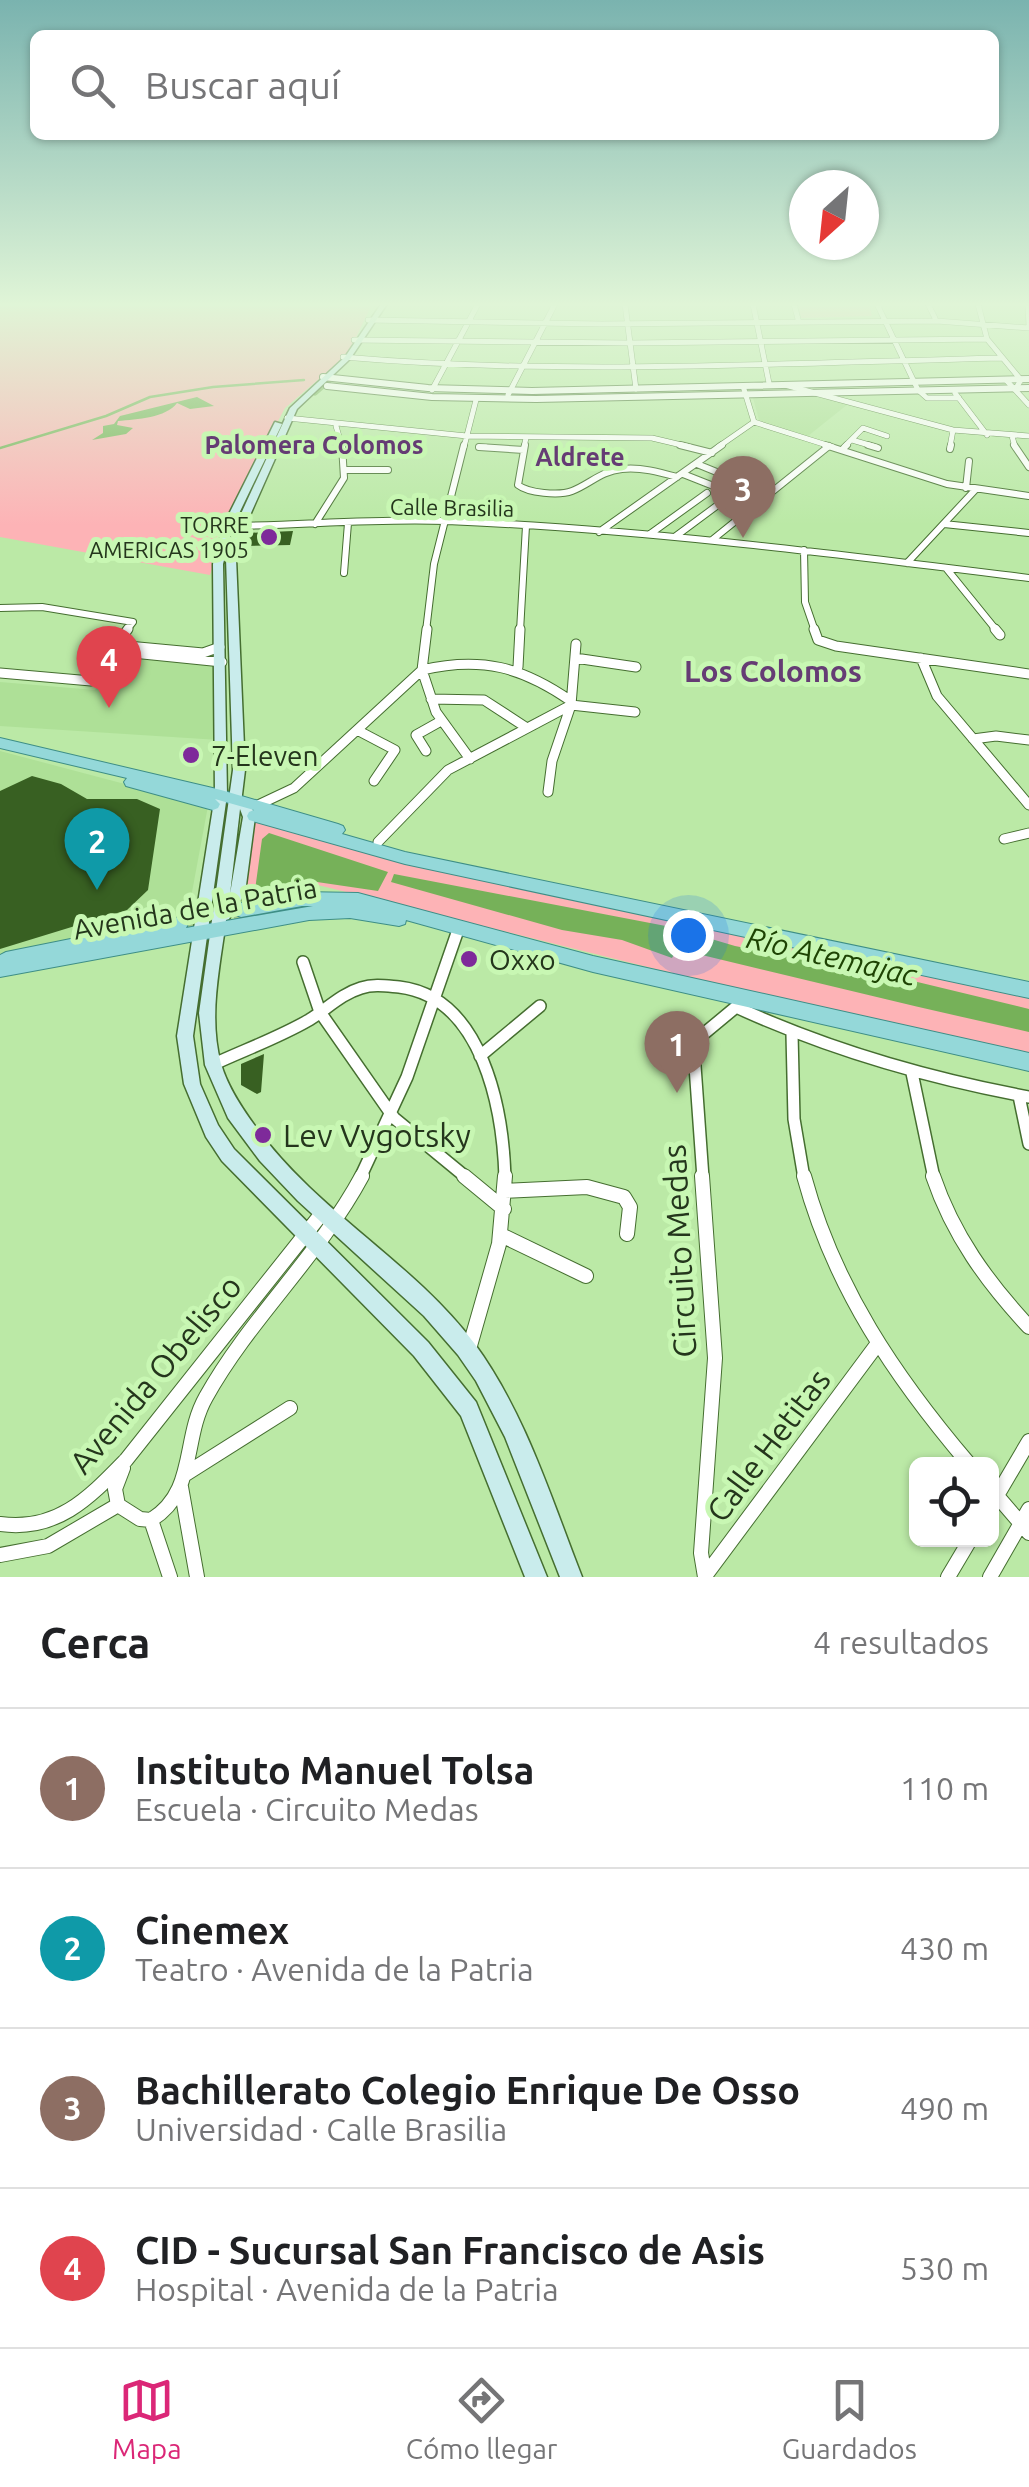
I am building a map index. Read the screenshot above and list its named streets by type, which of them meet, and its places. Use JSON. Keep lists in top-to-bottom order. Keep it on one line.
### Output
{"streets":{"main road":["Avenida de la Patria"],"street":["Calle Brasilia","Circuito Medas","Avenida Obelisco","Calle Hetitas"]},"crossings":[["Avenida de la Patria","Circuito Medas"],["Circuito Medas","Calle Hetitas"]],"districts":["Palomera Colomos","Aldrete","Los Colomos"],"water":["Río Atemajac"],"places":["TORRE AMERICAS 1905","7-Eleven","Oxxo","Lev Vygotsky"],"north":"bottom left","page":{"search":"Buscar aquí","pins":["3","4","2","1"],"heading":["Cerca","4 resultados"],"list":[{"mark":"1","name":"Instituto Manuel Tolsa","note":"Escuela · Circuito Medas","value":"110 m"},{"mark":"2","name":"Cinemex","note":"Teatro · Avenida de la Patria","value":"430 m"},{"mark":"3","name":"Bachillerato Colegio Enrique De Osso","note":"Universidad · Calle Brasilia","value":"490 m"},{"mark":"4","name":"CID - Sucursal San Francisco de Asis","note":"Hospital · Avenida de la Patria","value":"530 m"}],"nav":["Mapa","Cómo llegar","Guardados"]}}
